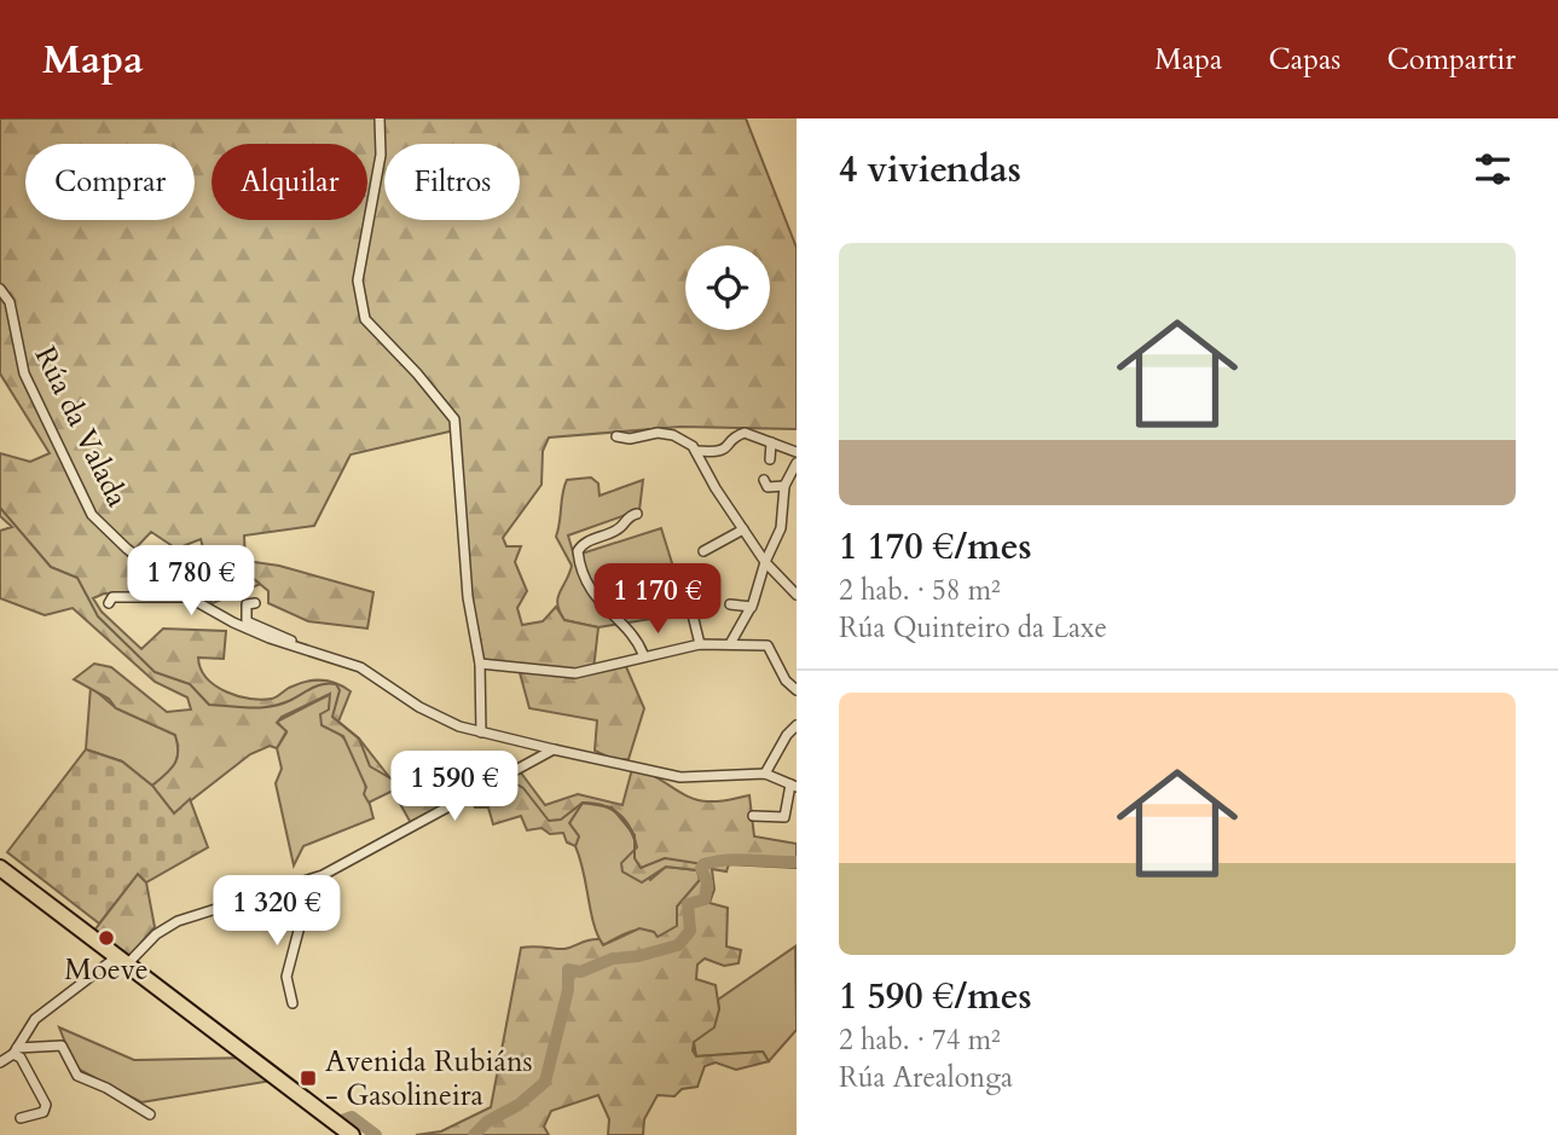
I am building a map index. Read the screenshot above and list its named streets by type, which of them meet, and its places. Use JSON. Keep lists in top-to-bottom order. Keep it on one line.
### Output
{"streets":{"street":["Rúa da Valada"]},"places":{"other":["Moeve"],"transit":["Avenida Rubiáns - Gasolineira"]},"page":{"header":"Mapa","nav":["Mapa","Capas","Compartir"],"heading":"4 viviendas","chip":["Comprar","Alquilar","Filtros"],"list":[{"name":"1 170 €/mes","note":"2 hab. · 58 m² · Rúa Quinteiro da Laxe"},{"name":"1 590 €/mes","note":"2 hab. · 74 m² · Rúa Arealonga"}],"price":["1 780 €","1 170 €","1 590 €","1 320 €"]}}
